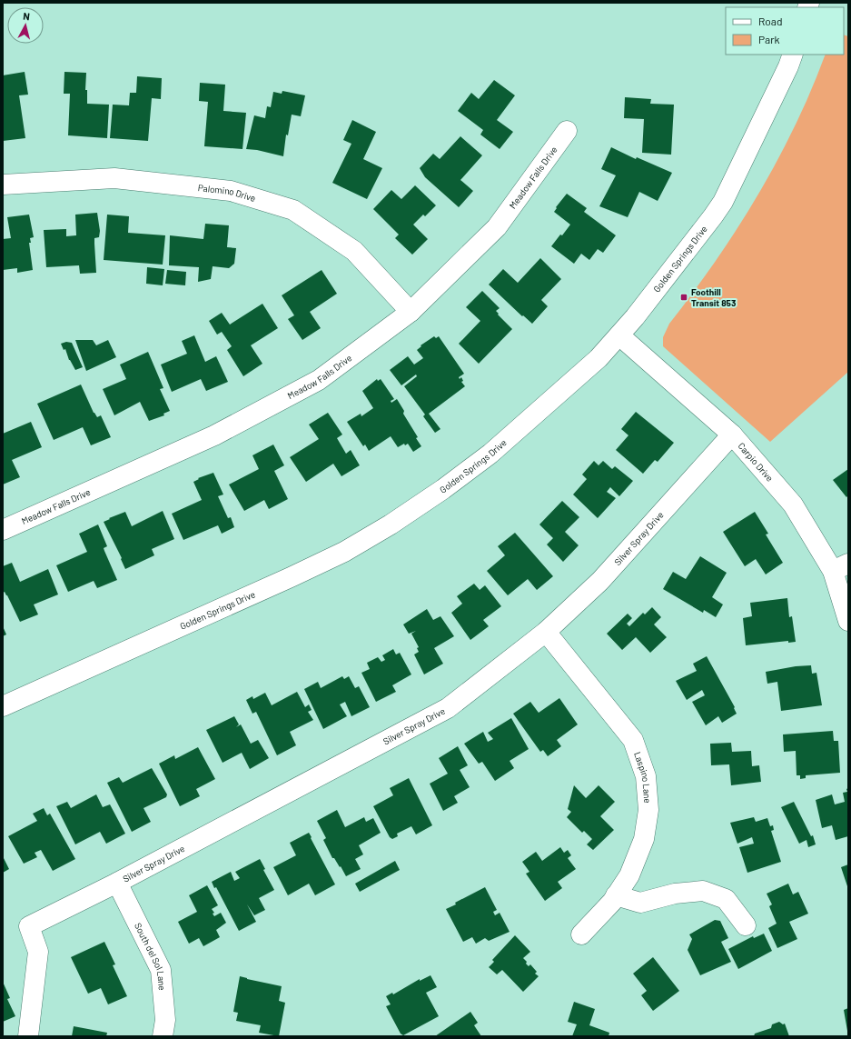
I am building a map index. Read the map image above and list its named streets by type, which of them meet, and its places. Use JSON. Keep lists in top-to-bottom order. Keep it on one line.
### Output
{"streets":{"street":["Meadow Falls Drive","Palomino Drive","Golden Springs Drive","Carpio Drive","Silver Spray Drive","Laspino Lane","South del Sol Lane"]},"crossings":[["Meadow Falls Drive","Palomino Drive"],["Golden Springs Drive","Carpio Drive"],["Carpio Drive","Silver Spray Drive"],["Silver Spray Drive","Laspino Lane"],["Silver Spray Drive","South del Sol Lane"]],"places":{"transit":["Foothill Transit 853"]},"legend":["Road","Park"],"north":"top"}
